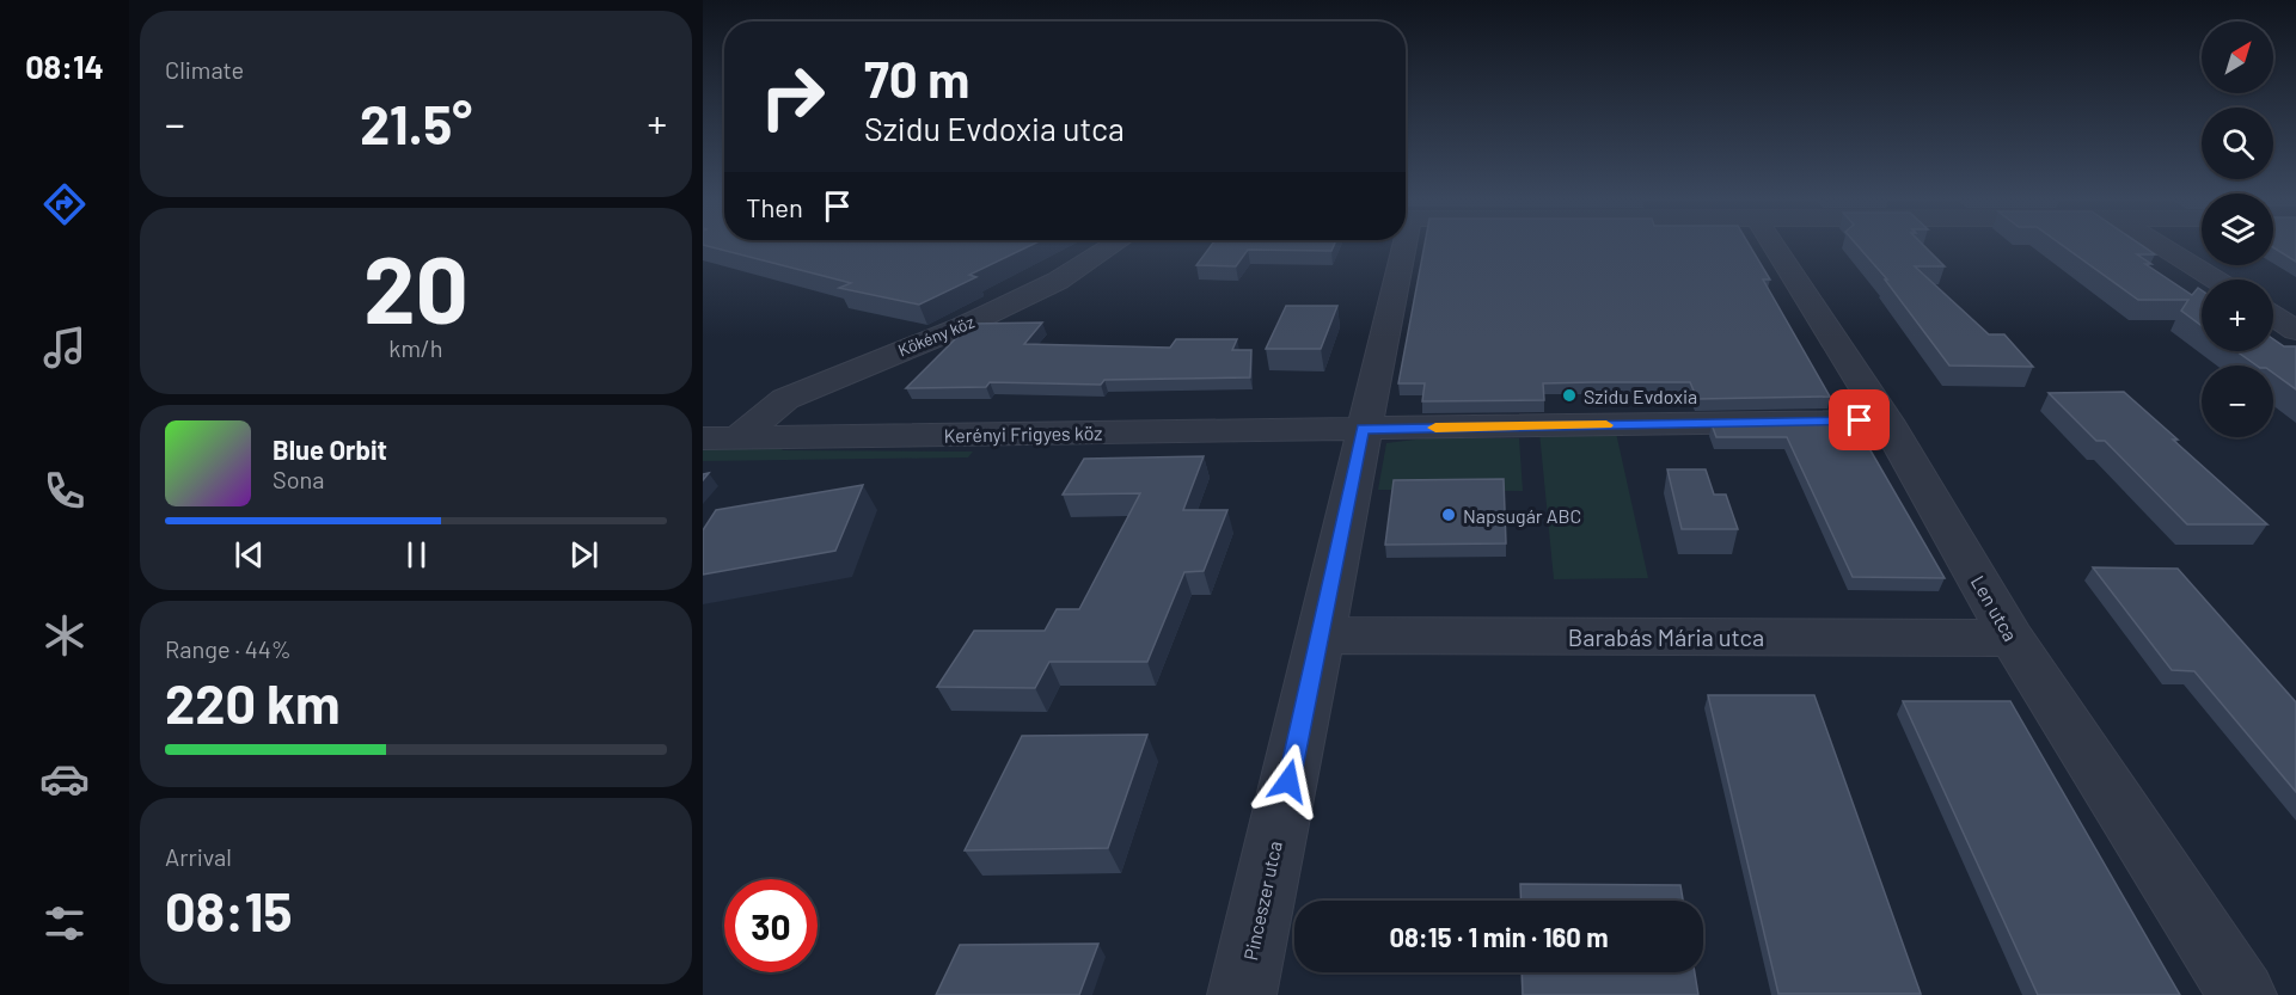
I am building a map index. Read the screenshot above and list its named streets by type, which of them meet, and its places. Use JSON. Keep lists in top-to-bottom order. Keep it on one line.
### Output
{"streets":{"street":["Kökény köz","Kerényi Frigyes köz","Len utca","Barabás Mária utca","Pinceszer utca"]},"crossings":[["Kökény köz","Kerényi Frigyes köz"],["Kerényi Frigyes köz","Len utca"],["Kerényi Frigyes köz","Pinceszer utca"],["Len utca","Barabás Mária utca"],["Barabás Mária utca","Pinceszer utca"]],"places":["Szidu Evdoxia","Napsugár ABC"],"north":"top right","page":{"tabs":"08:14","tile":["Climate",["20","km/h"],["Range · 44%","220 km"],["Arrival","08:15"]],"map_buttons":["+","−"],"turn":["70 m","Szidu Evdoxia utca"],"heat":["−","21.5°","+"],"then":"Then","song":["Blue Orbit","Sona"],"limit":"30","trip":"08:15 · 1 min · 160 m"}}
